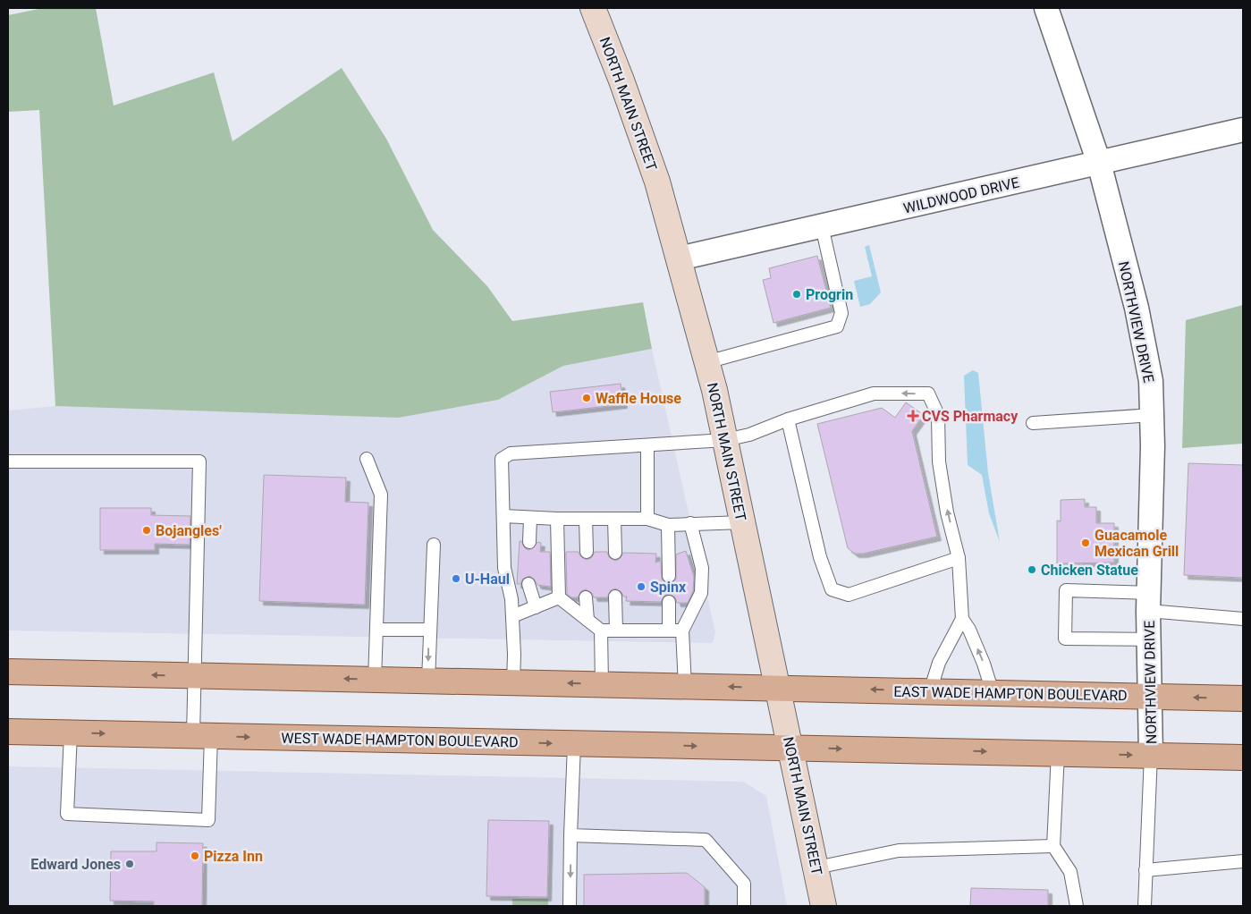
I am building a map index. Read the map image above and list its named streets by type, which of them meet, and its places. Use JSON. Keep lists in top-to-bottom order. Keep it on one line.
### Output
{"streets":{"main road":["NORTH MAIN STREET","EAST WADE HAMPTON BOULEVARD","WEST WADE HAMPTON BOULEVARD"],"street":["WILDWOOD DRIVE","NORTHVIEW DRIVE"]},"crossings":[["NORTH MAIN STREET","WILDWOOD DRIVE"],["NORTH MAIN STREET","EAST WADE HAMPTON BOULEVARD"],["NORTH MAIN STREET","WEST WADE HAMPTON BOULEVARD"],["WILDWOOD DRIVE","NORTHVIEW DRIVE"],["NORTHVIEW DRIVE","EAST WADE HAMPTON BOULEVARD"]],"places":{"other":["Progrin","Waffle House","Bojangles'","Guacamole Mexican Grill","Chicken Statue","U-Haul","Spinx","Pizza Inn","Edward Jones"],"health":["CVS Pharmacy"]}}
